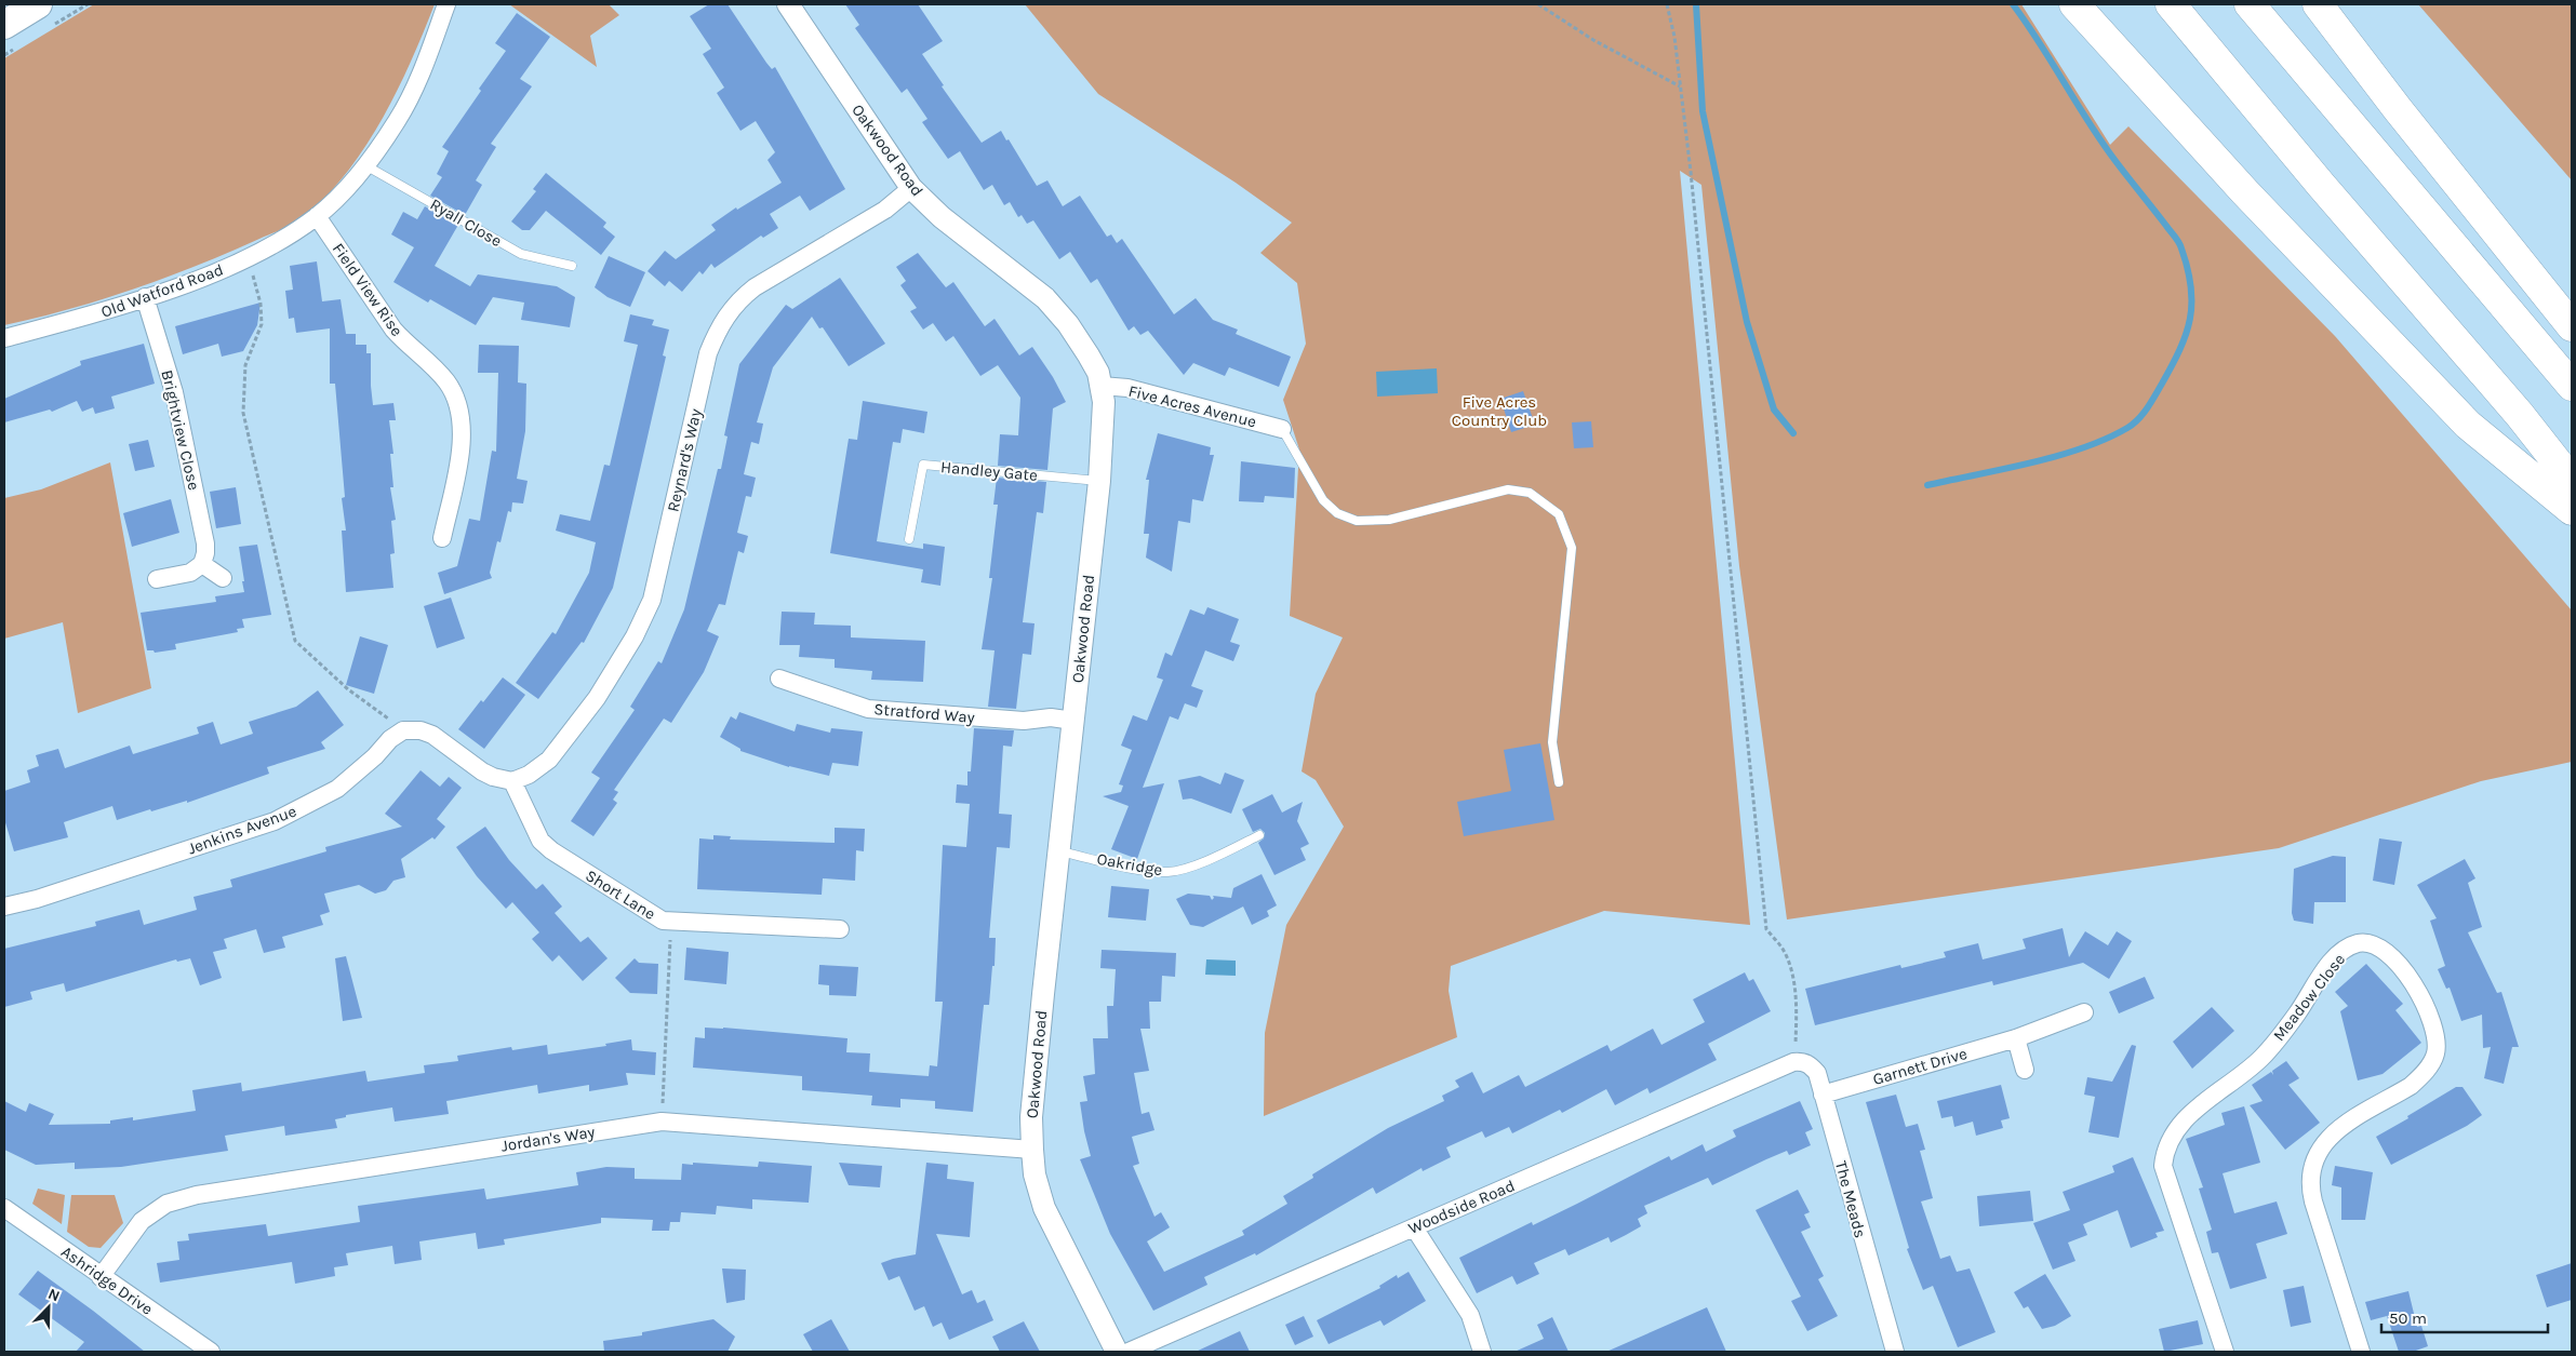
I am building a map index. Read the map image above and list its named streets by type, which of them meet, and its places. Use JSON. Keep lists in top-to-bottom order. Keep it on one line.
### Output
{"streets":{"street":["Oakwood Road","Field View Rise","Old Watford Road","Five Acres Avenue","Brightview Close","Reynard's Way","Stratford Way","Jenkins Avenue","Short Lane","Meadow Close","Garnett Drive","Jordan's Way","The Meads","Woodside Road","Ashridge Drive"],"lane":["Ryall Close","Handley Gate","Oakridge"]},"crossings":[["Oakwood Road","Five Acres Avenue"],["Oakwood Road","Reynard's Way"],["Oakwood Road","Handley Gate"],["Oakwood Road","Stratford Way"],["Oakwood Road","Oakridge"],["Oakwood Road","Jordan's Way"],["Ryall Close","Old Watford Road"],["Field View Rise","Old Watford Road"],["Old Watford Road","Brightview Close"],["Reynard's Way","Short Lane"],["Garnett Drive","The Meads"],["Jordan's Way","Ashridge Drive"],["The Meads","Woodside Road"]],"parks":["Five Acres Country Club"],"scale_bar":"50 m","north":"top right"}
